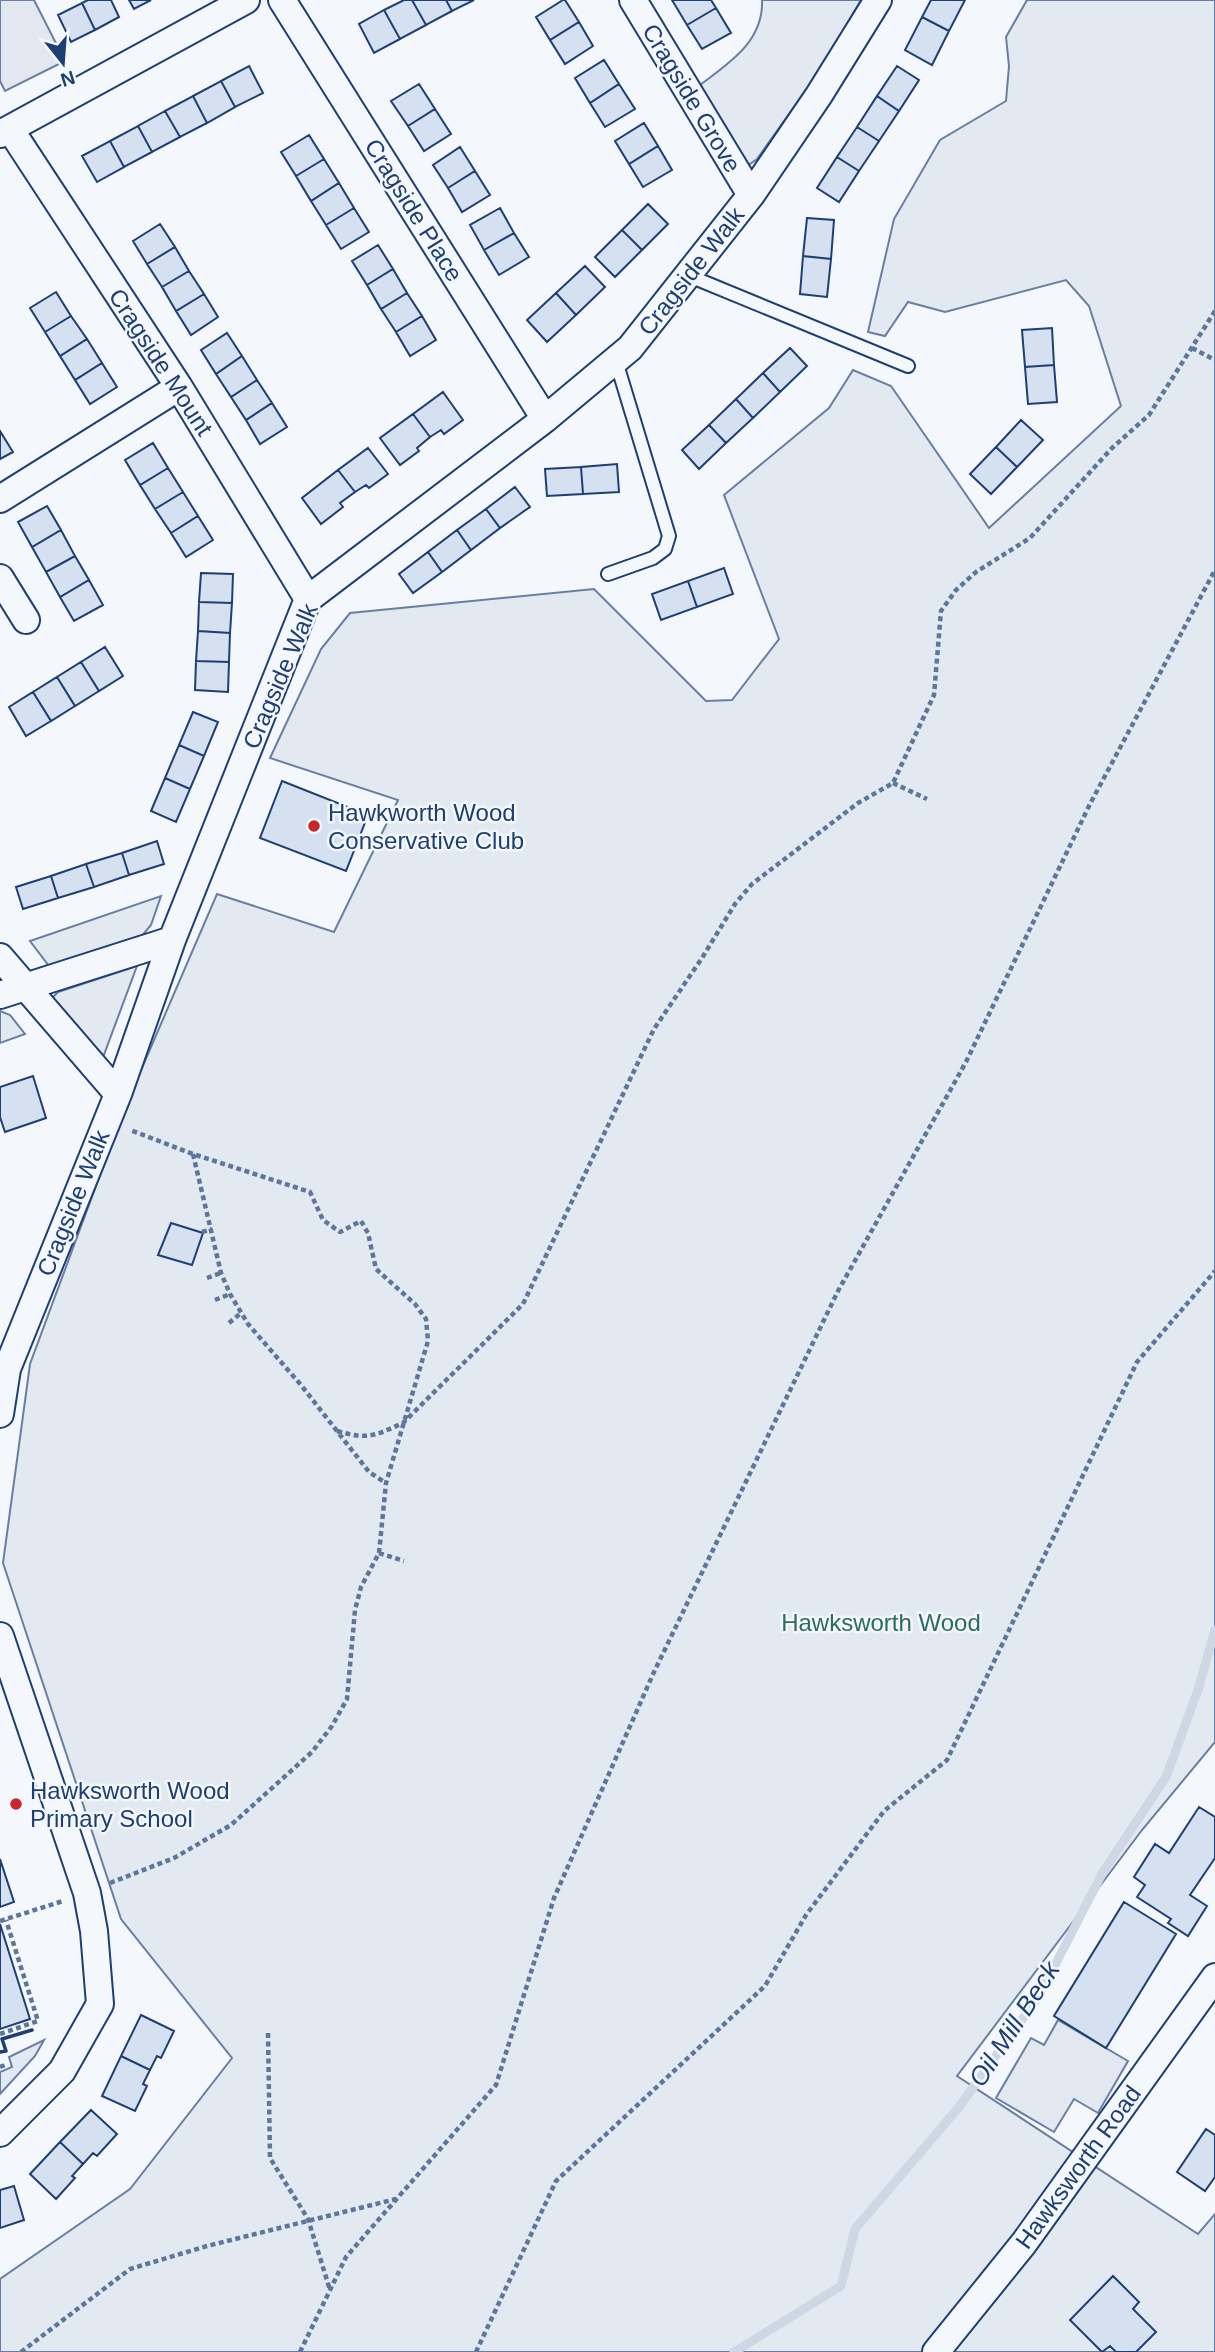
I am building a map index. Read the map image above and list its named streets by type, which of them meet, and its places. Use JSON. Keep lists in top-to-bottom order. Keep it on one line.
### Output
{"streets":{"street":["Cragside Grove","Cragside Place","Cragside Walk","Cragside Mount","Hawksworth Road"]},"crossings":[["Cragside Grove","Cragside Walk"],["Cragside Place","Cragside Walk"],["Cragside Walk","Cragside Mount"]],"water":["Oil Mill Beck"],"parks":["Hawksworth Wood"],"places":["Hawkworth Wood Conservative Club","Hawksworth Wood Primary School"],"north":"bottom"}
